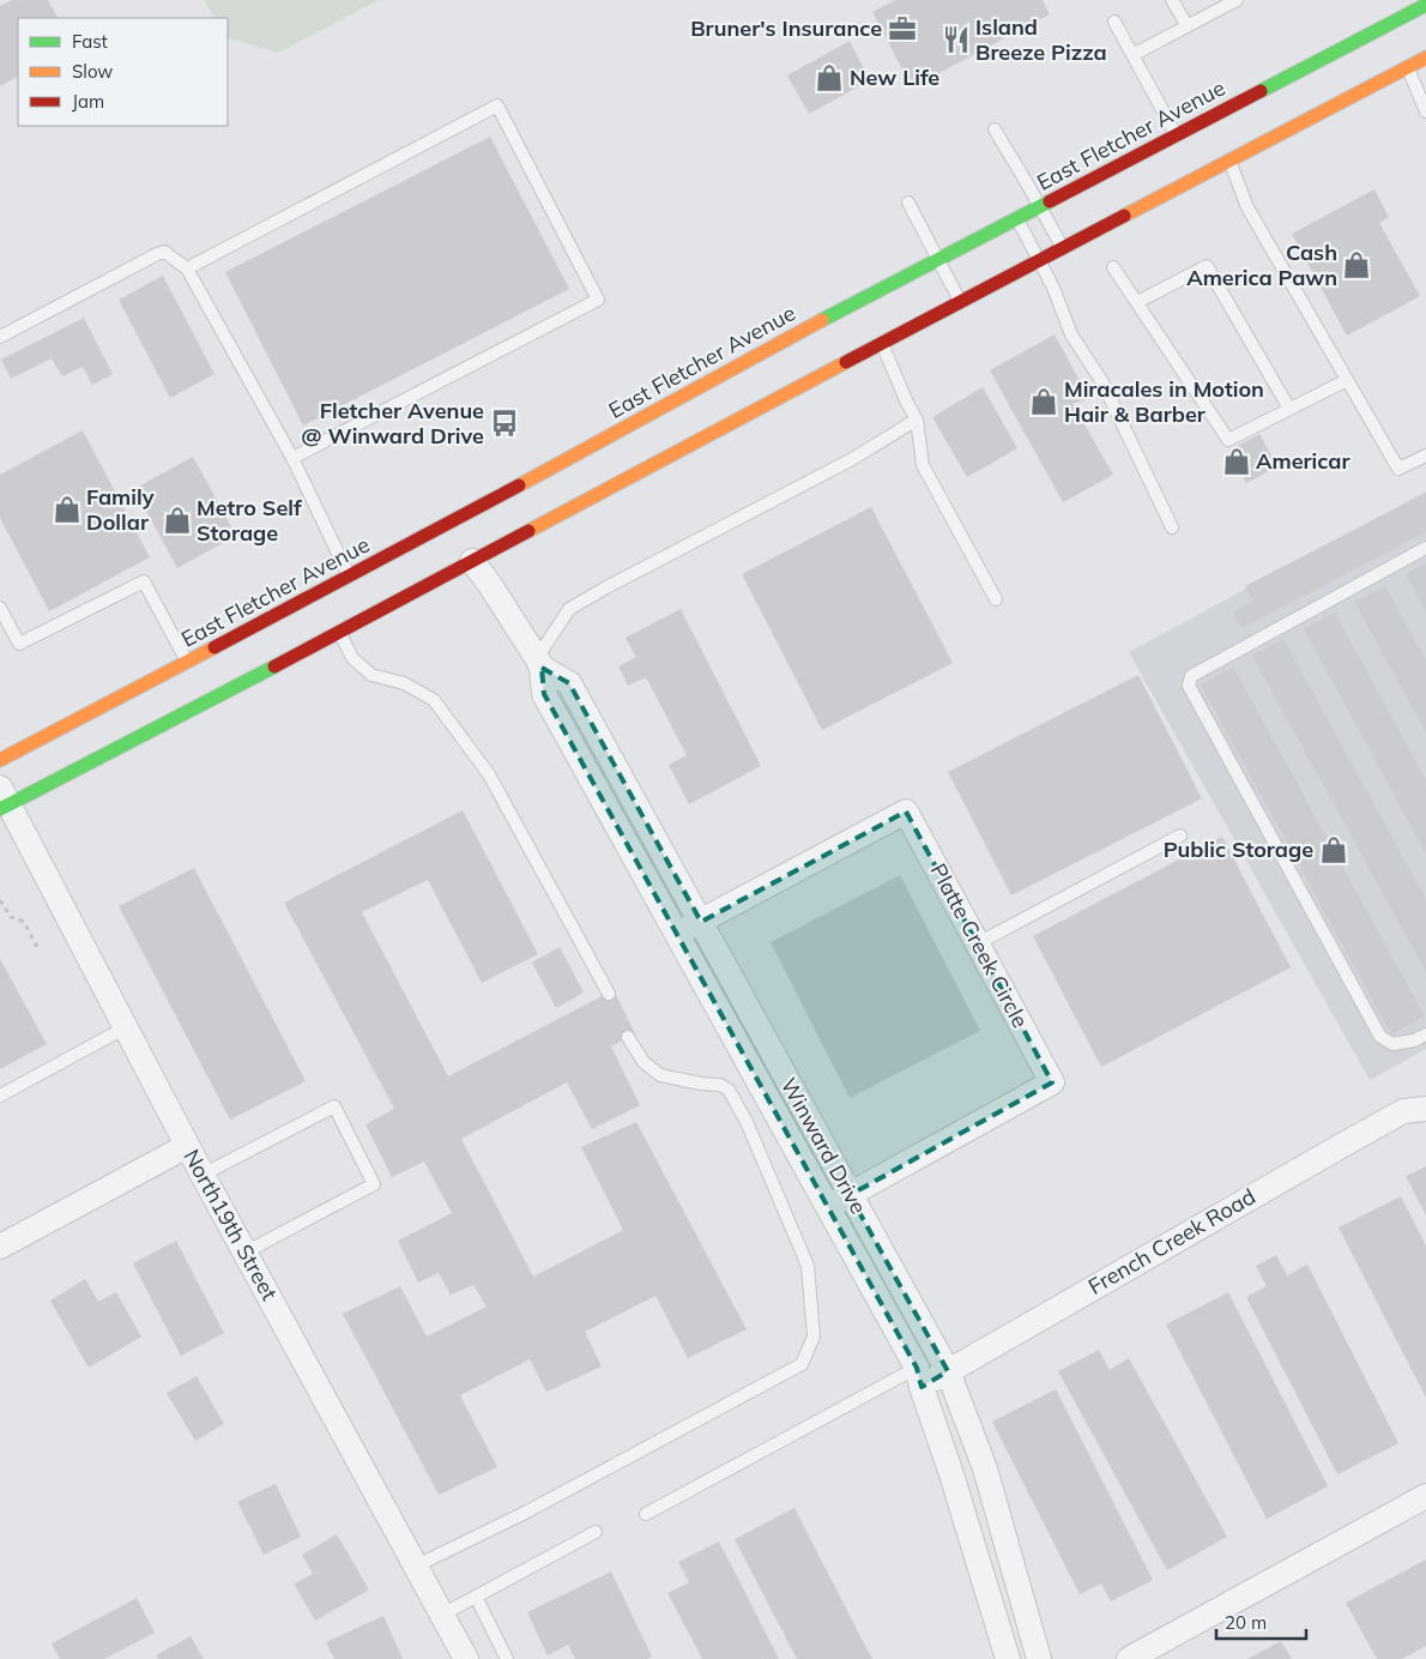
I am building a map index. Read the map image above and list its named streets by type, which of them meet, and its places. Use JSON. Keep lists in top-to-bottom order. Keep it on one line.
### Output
{"streets":{"main road":["East Fletcher Avenue"],"street":["Platte Creek Circle","Winward Drive","North19th Street","French Creek Road"]},"crossings":[["Platte Creek Circle","Winward Drive"],["Winward Drive","French Creek Road"]],"places":{"office":["Bruner's Insurance"],"restaurant":["Island Breeze Pizza"],"shop":["New Life","Cash America Pawn","Miracales in Motion Hair & Barber","Americar","Family Dollar","Metro Self Storage","Public Storage"],"bus stop":["Fletcher Avenue @ Winward Drive"]},"legend":["Fast","Slow","Jam"],"scale_bar":"20 m"}
